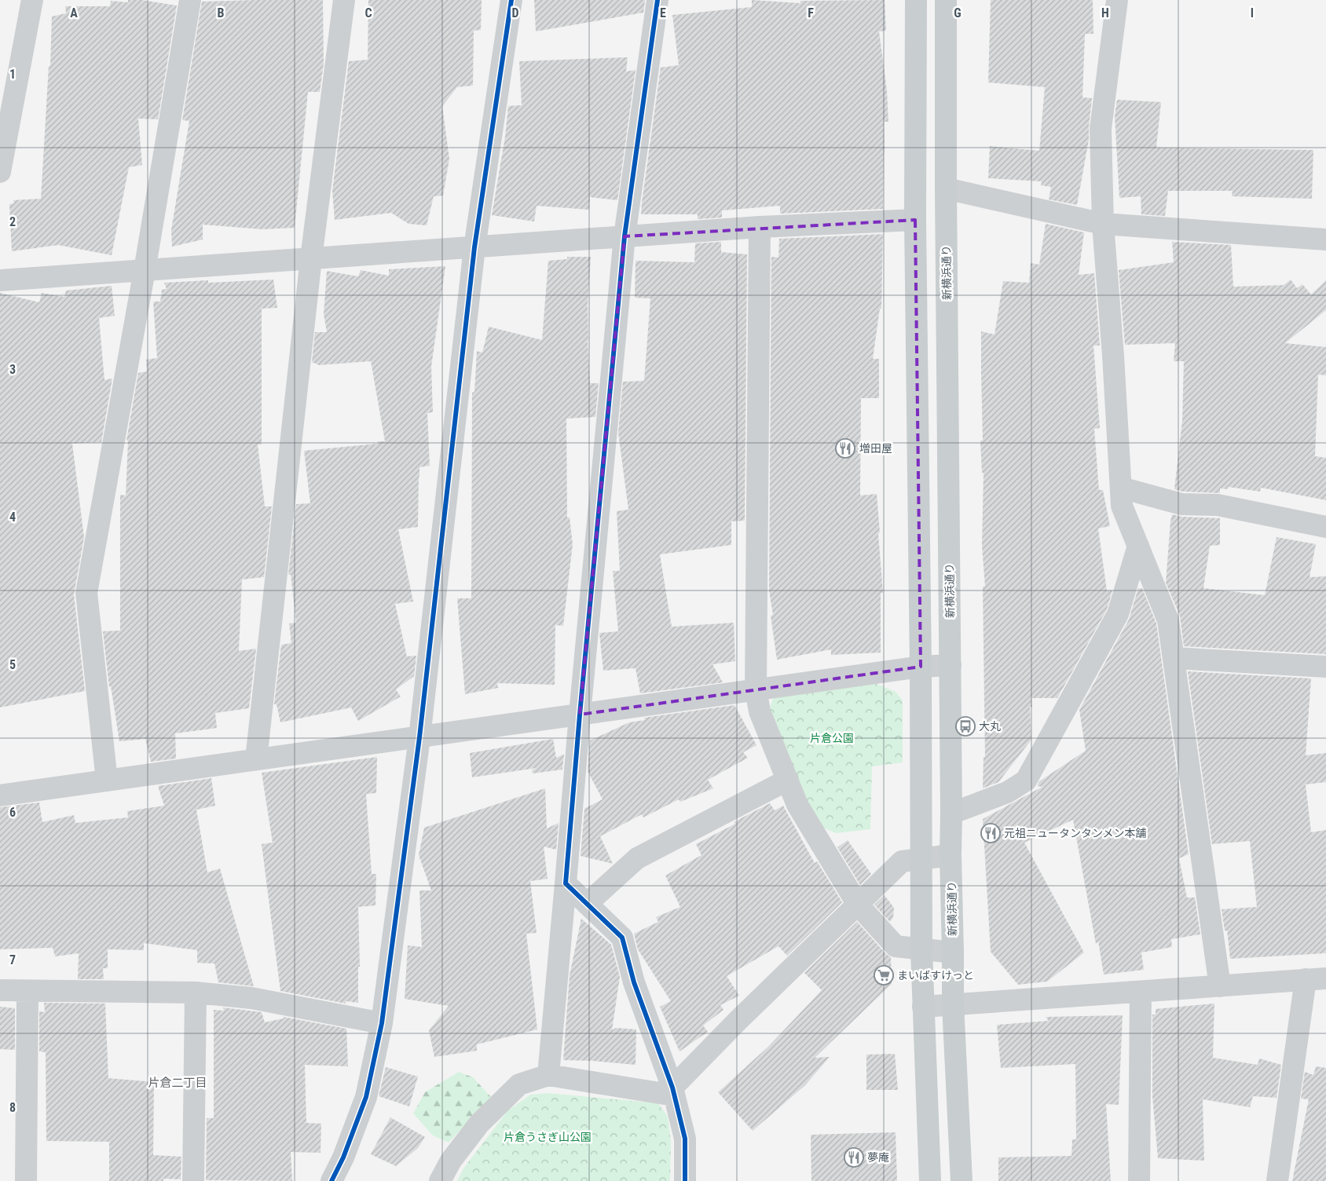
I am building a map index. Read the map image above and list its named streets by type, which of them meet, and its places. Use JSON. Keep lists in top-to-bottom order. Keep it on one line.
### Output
{"streets":{"main road":["新横浜通り"]},"districts":["片倉二丁目"],"parks":["片倉公園","片倉うさぎ山公園"],"places":{"restaurant":["増田屋","元祖ニュータンタンメン本舗","夢庵"],"bus stop":["大丸"],"supermarket":["まいばすけっと"]},"grid":{"columns":["A","B","C","D","E","F","G","H","I"],"rows":["1","2","3","4","5","6","7","8"]}}
